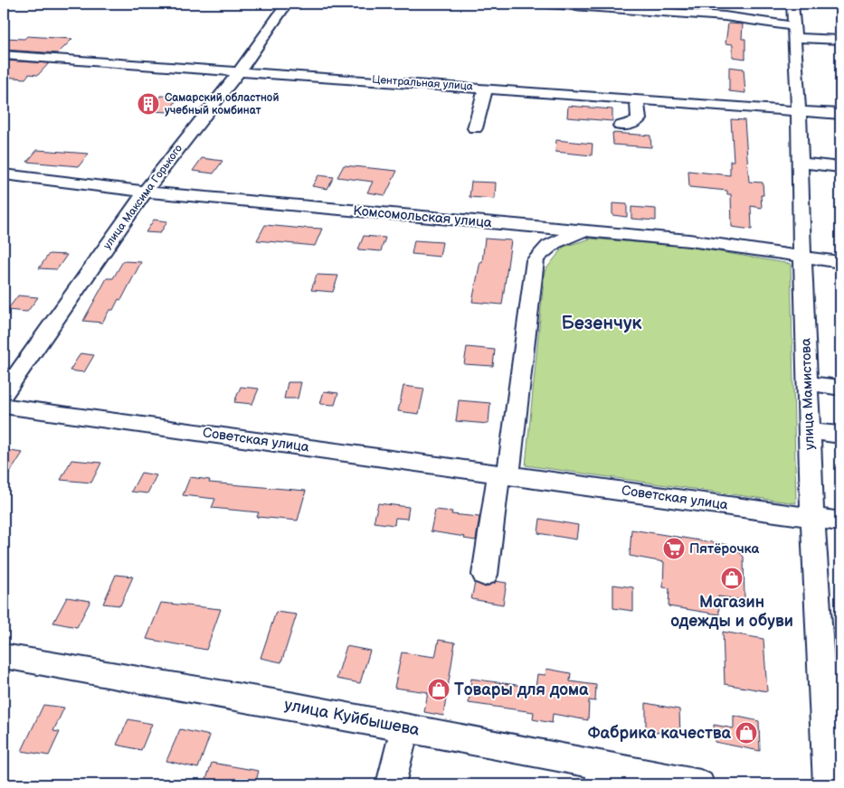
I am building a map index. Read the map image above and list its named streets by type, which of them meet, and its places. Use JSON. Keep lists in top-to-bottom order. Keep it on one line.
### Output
{"streets":{"street":["Центральная улица","улица Максима Горького","Комсомольская улица","улица Мамистова","Советская улица","улица Куйбышева"]},"crossings":[["Центральная улица","улица Максима Горького"],["Центральная улица","улица Мамистова"],["улица Максима Горького","Комсомольская улица"],["Комсомольская улица","улица Мамистова"],["улица Мамистова","Советская улица"]],"districts":["Безенчук"],"places":{"building":["Самарский областной учебный комбинат"],"supermarket":["Пятёрочка"],"shop":["Магазин одежды и обуви","Товары для дома","Фабрика качества"]}}
